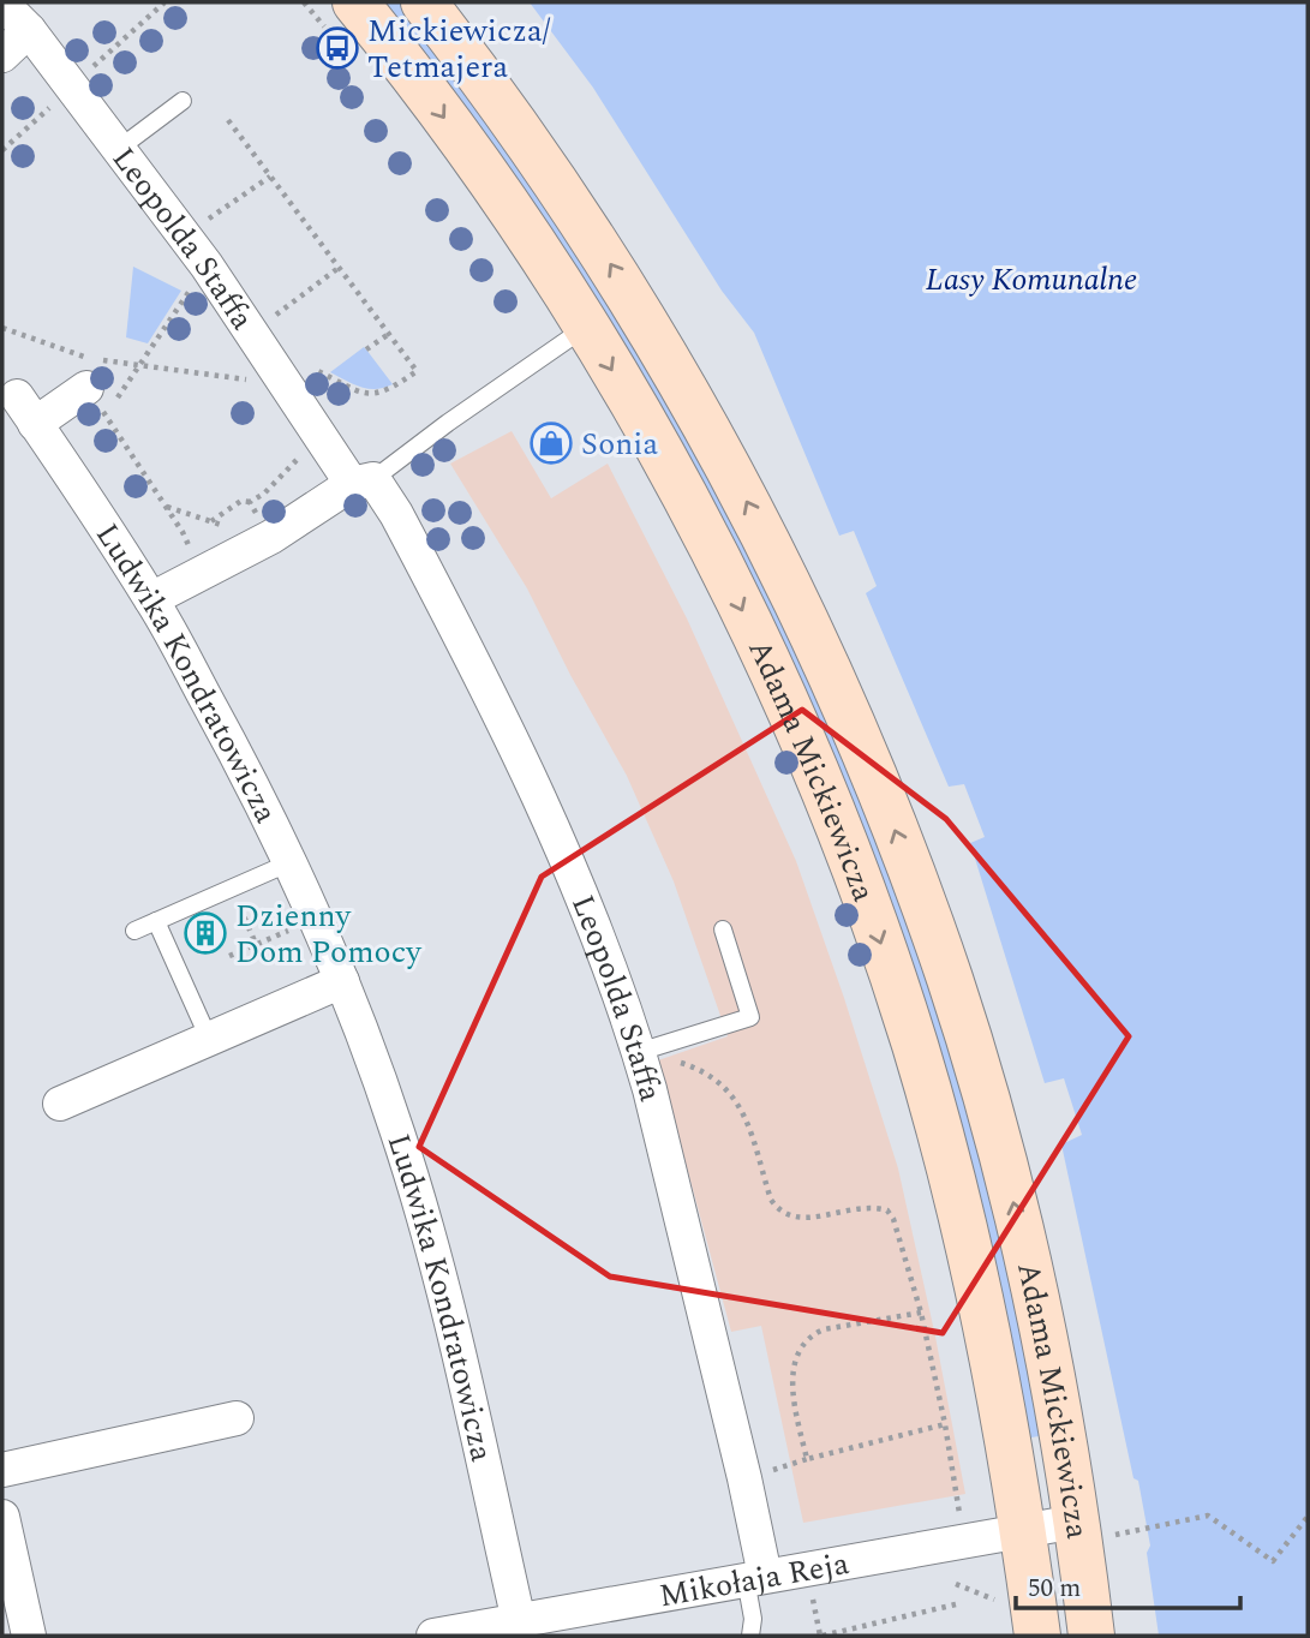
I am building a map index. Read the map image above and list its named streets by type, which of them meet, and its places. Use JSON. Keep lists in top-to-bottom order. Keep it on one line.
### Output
{"streets":{"street":["Leopolda Staffa","Ludwika Kondratowicza","Adama Mickiewicza","Mikołaja Reja"]},"crossings":[["Leopolda Staffa","Mikołaja Reja"],["Ludwika Kondratowicza","Mikołaja Reja"],["Adama Mickiewicza","Mikołaja Reja"]],"parks":["Lasy Komunalne"],"places":{"bus stop":["Mickiewicza/ Tetmajera"],"shop":["Sonia"],"building":["Dzienny Dom Pomocy"]},"scale_bar":"50 m"}
